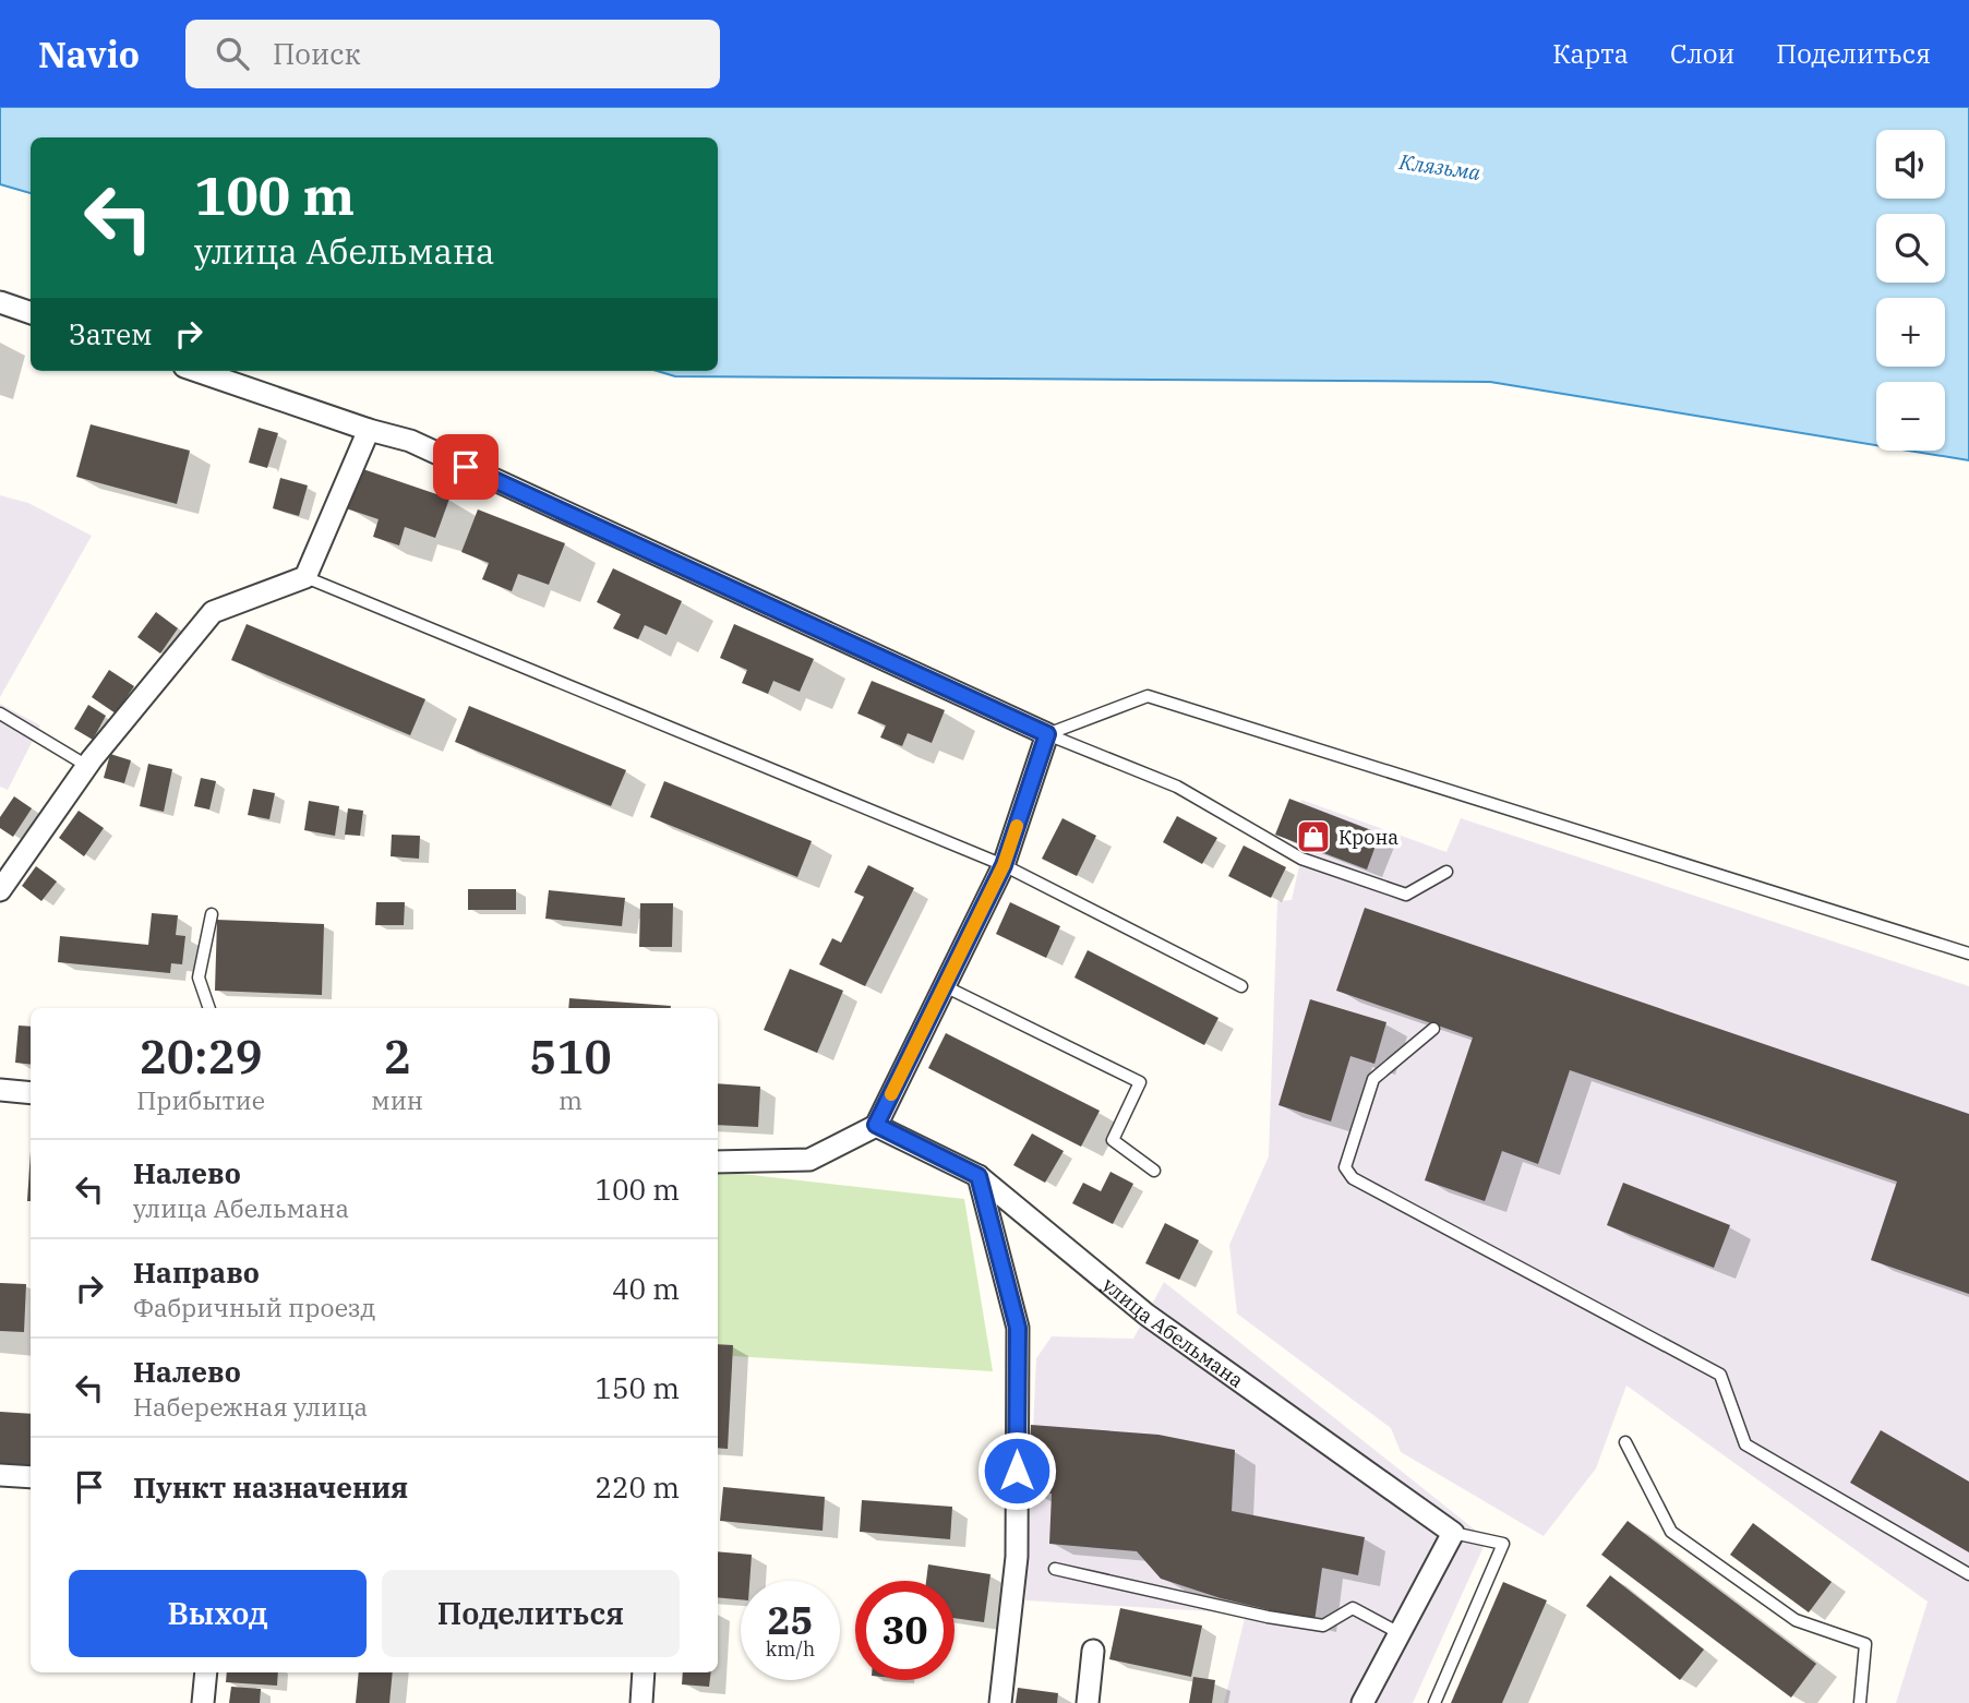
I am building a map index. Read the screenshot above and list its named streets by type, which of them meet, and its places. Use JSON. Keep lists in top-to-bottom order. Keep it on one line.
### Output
{"streets":{"street":["улица Абельмана"]},"water":["Клязьма"],"places":{"shop":["Крона"]},"page":{"header":"Navio","search":"Поиск","nav":["Карта","Слои","Поделиться"],"map_buttons":["+","−"],"turn":["100 m","улица Абельмана"],"then":"Затем","eta":["20:29","Прибытие","2","мин","510","m"],"list":[{"name":"Налево","note":"улица Абельмана","value":"100 m"},{"name":"Направо","note":"Фабричный проезд","value":"40 m"},{"name":"Налево","note":"Набережная улица","value":"150 m"},{"name":"Пункт назначения","value":"220 m"}],"buttons":["Выход","Поделиться"],"speed":"25 km/h","limit":"30"}}
